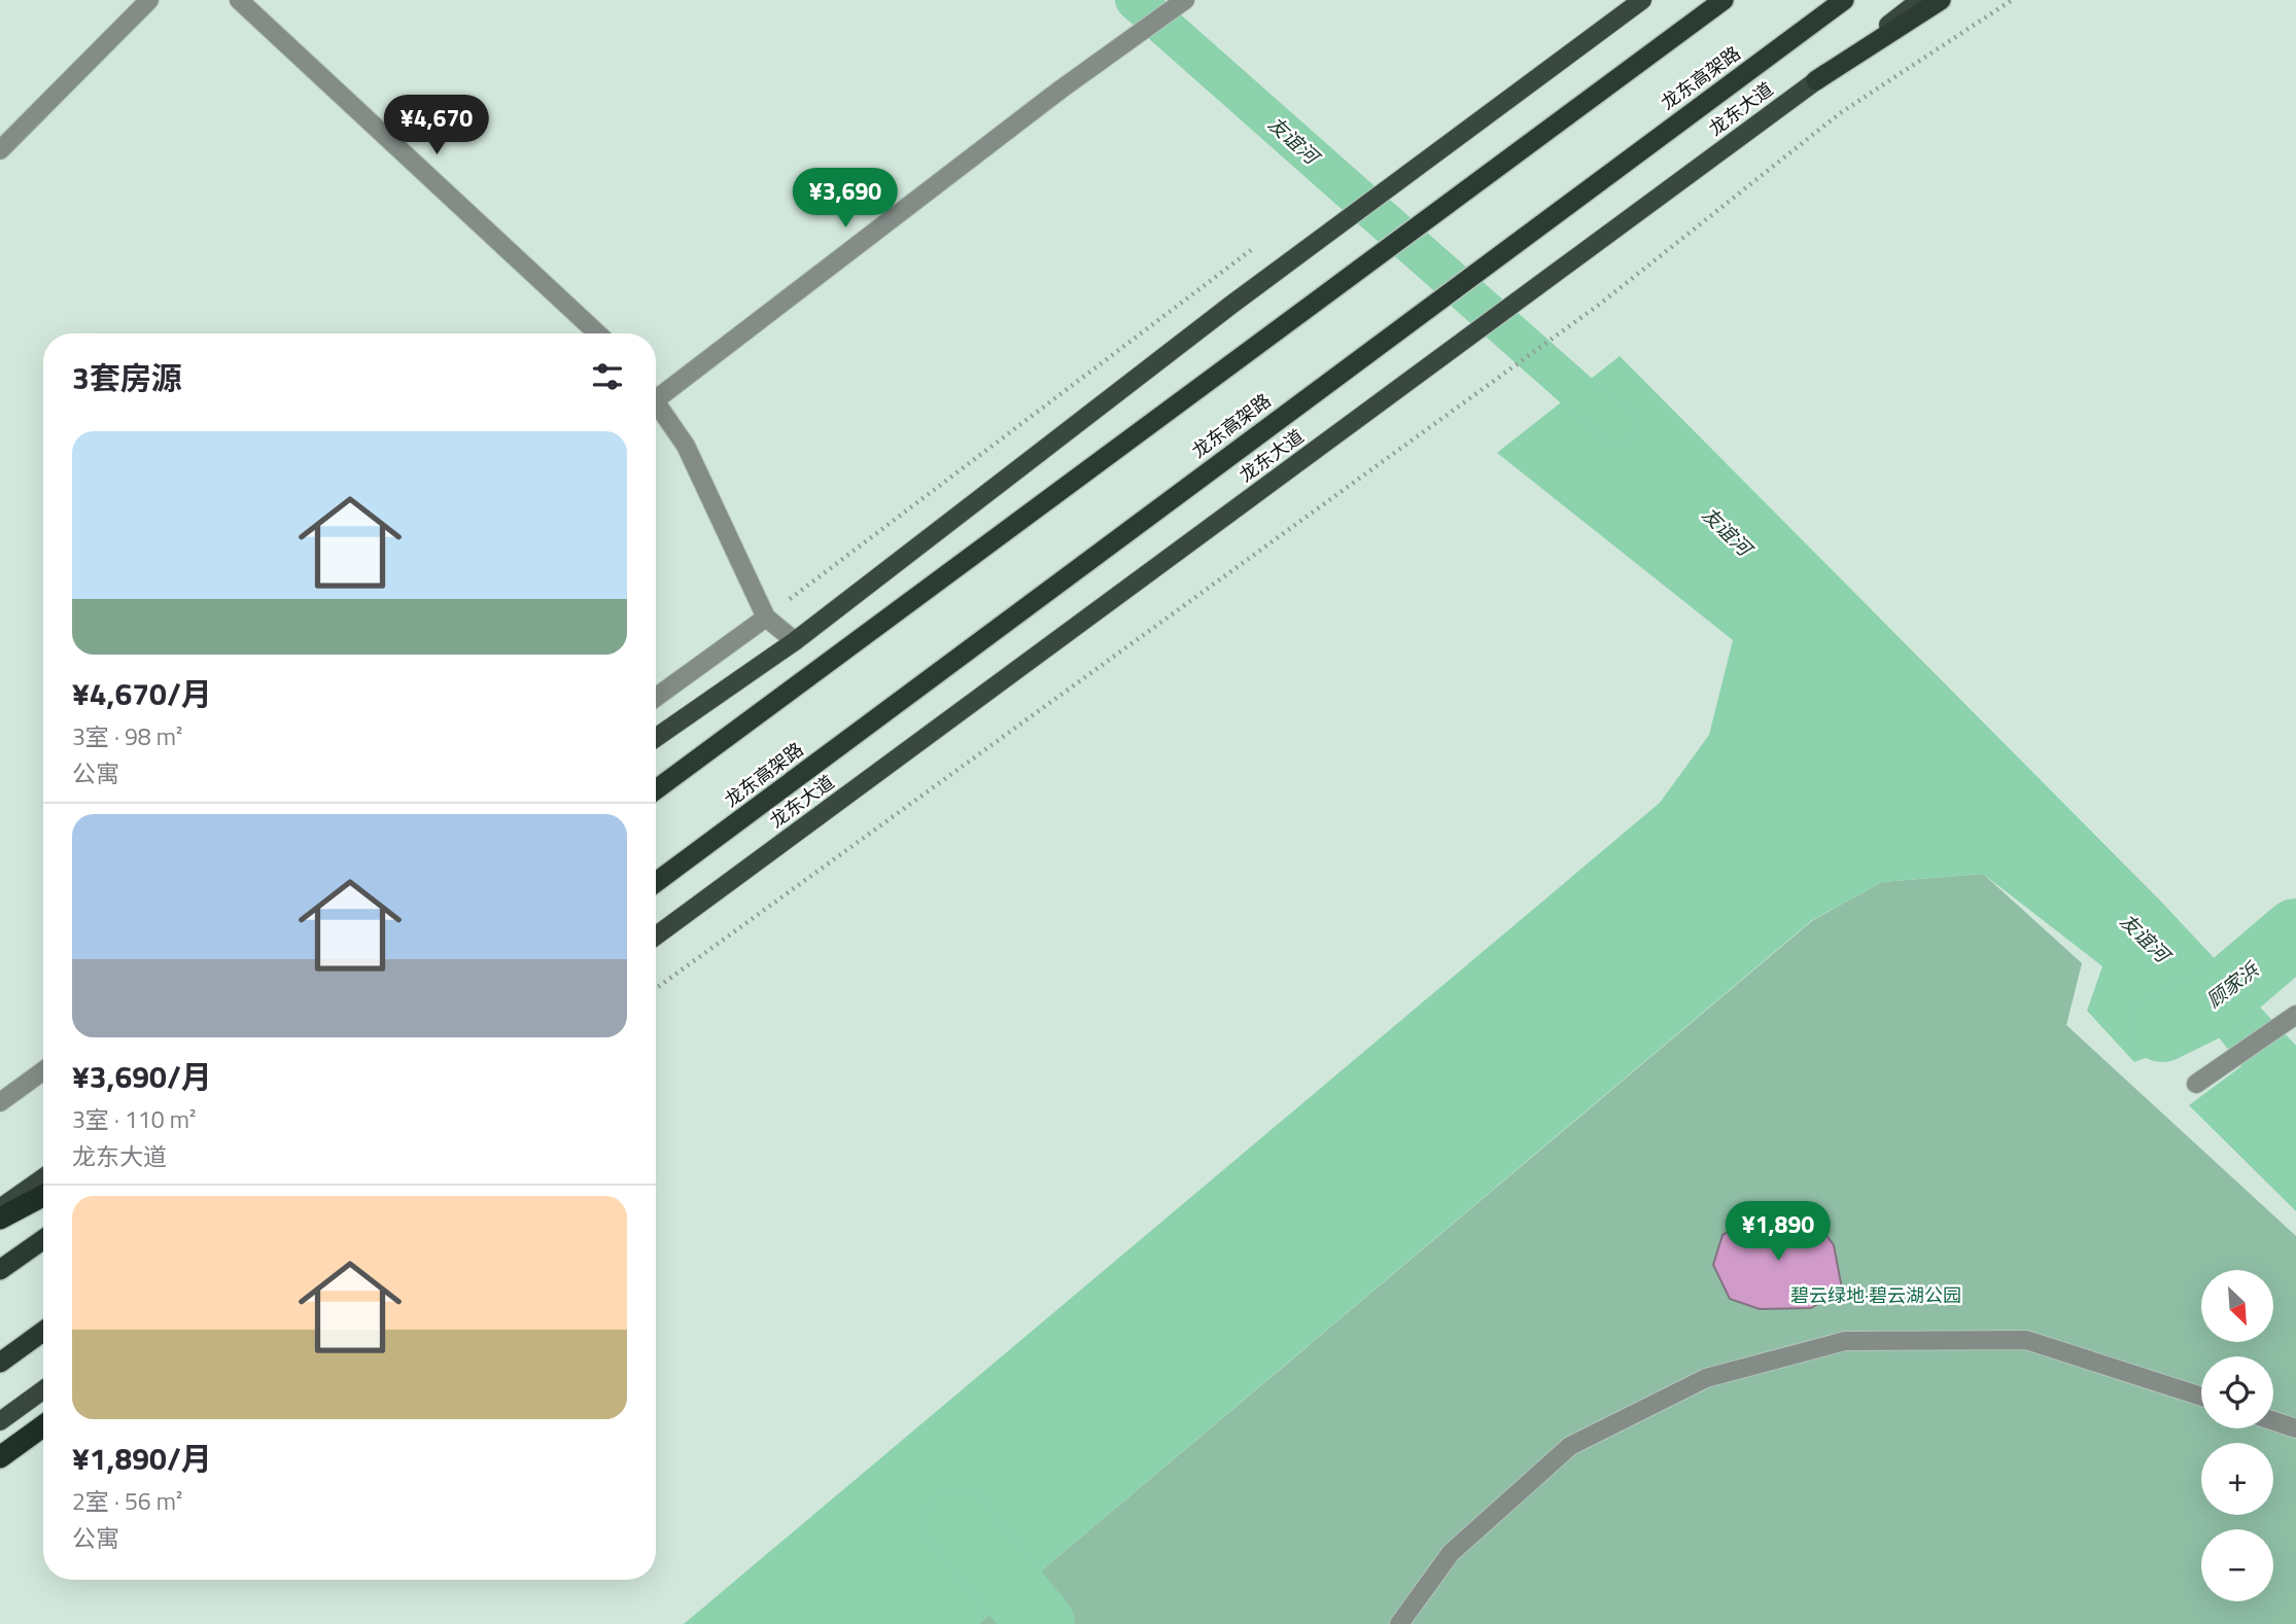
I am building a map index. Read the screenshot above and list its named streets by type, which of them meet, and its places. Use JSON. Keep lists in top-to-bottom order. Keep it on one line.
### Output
{"streets":{"highway":["龙东高架路"],"main road":["龙东大道"]},"water":["友谊河","顾家浜"],"parks":["碧云绿地·碧云湖公园"],"north":"bottom right","page":{"price":["¥4,670","¥3,690","¥1,890"],"heading":"3套房源","list":[{"name":"¥4,670/月","note":"3室 · 98 m² · 公寓"},{"name":"¥3,690/月","note":"3室 · 110 m² · 龙东大道"},{"name":"¥1,890/月","note":"2室 · 56 m² · 公寓"}],"map_buttons":["+","−"]}}
